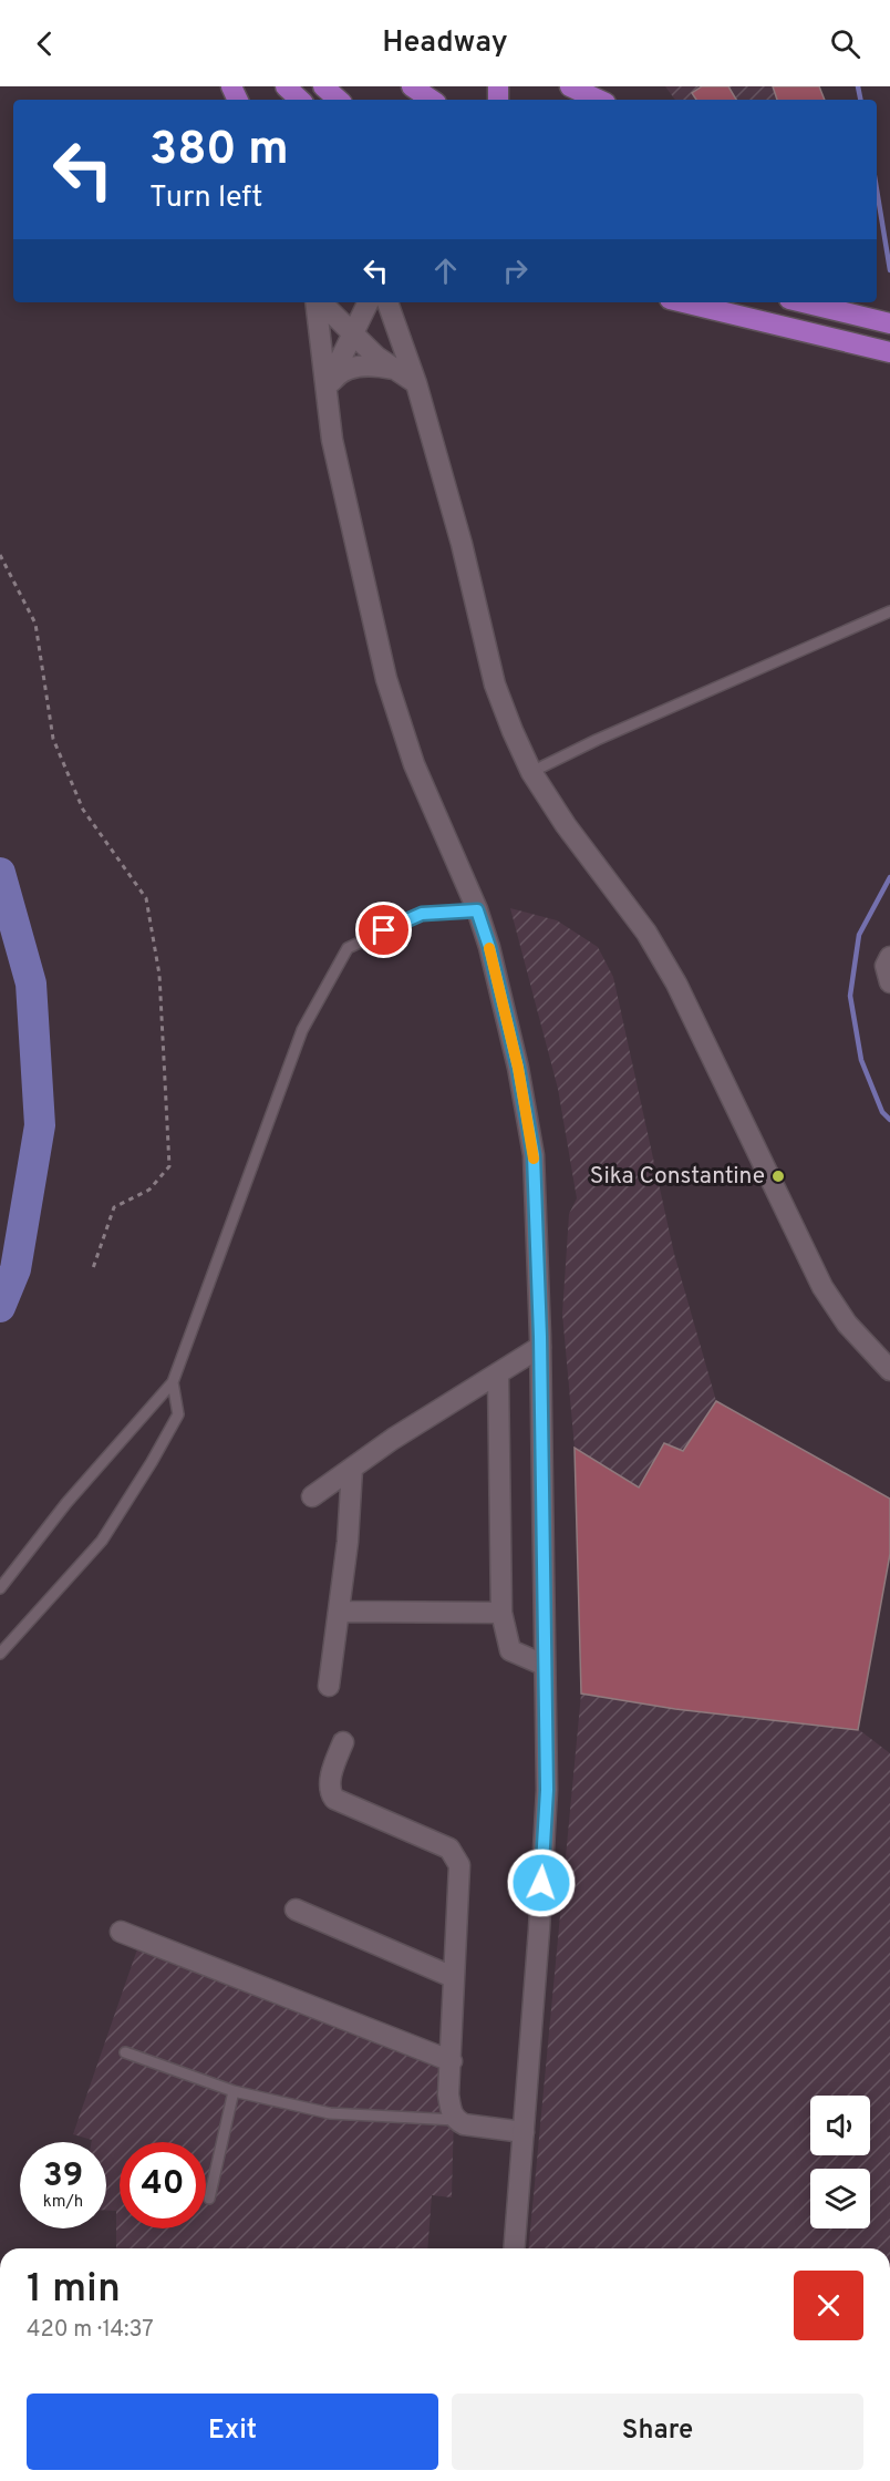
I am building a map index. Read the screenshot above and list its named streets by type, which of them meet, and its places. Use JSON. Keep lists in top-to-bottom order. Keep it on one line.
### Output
{"places":["Sika Constantine"],"page":{"header":"Headway","turn":["380 m","Turn left"],"speed":"39 km/h","limit":"40","heading":["1 min","420 m · 14:37"],"buttons":["Exit","Share"]}}
